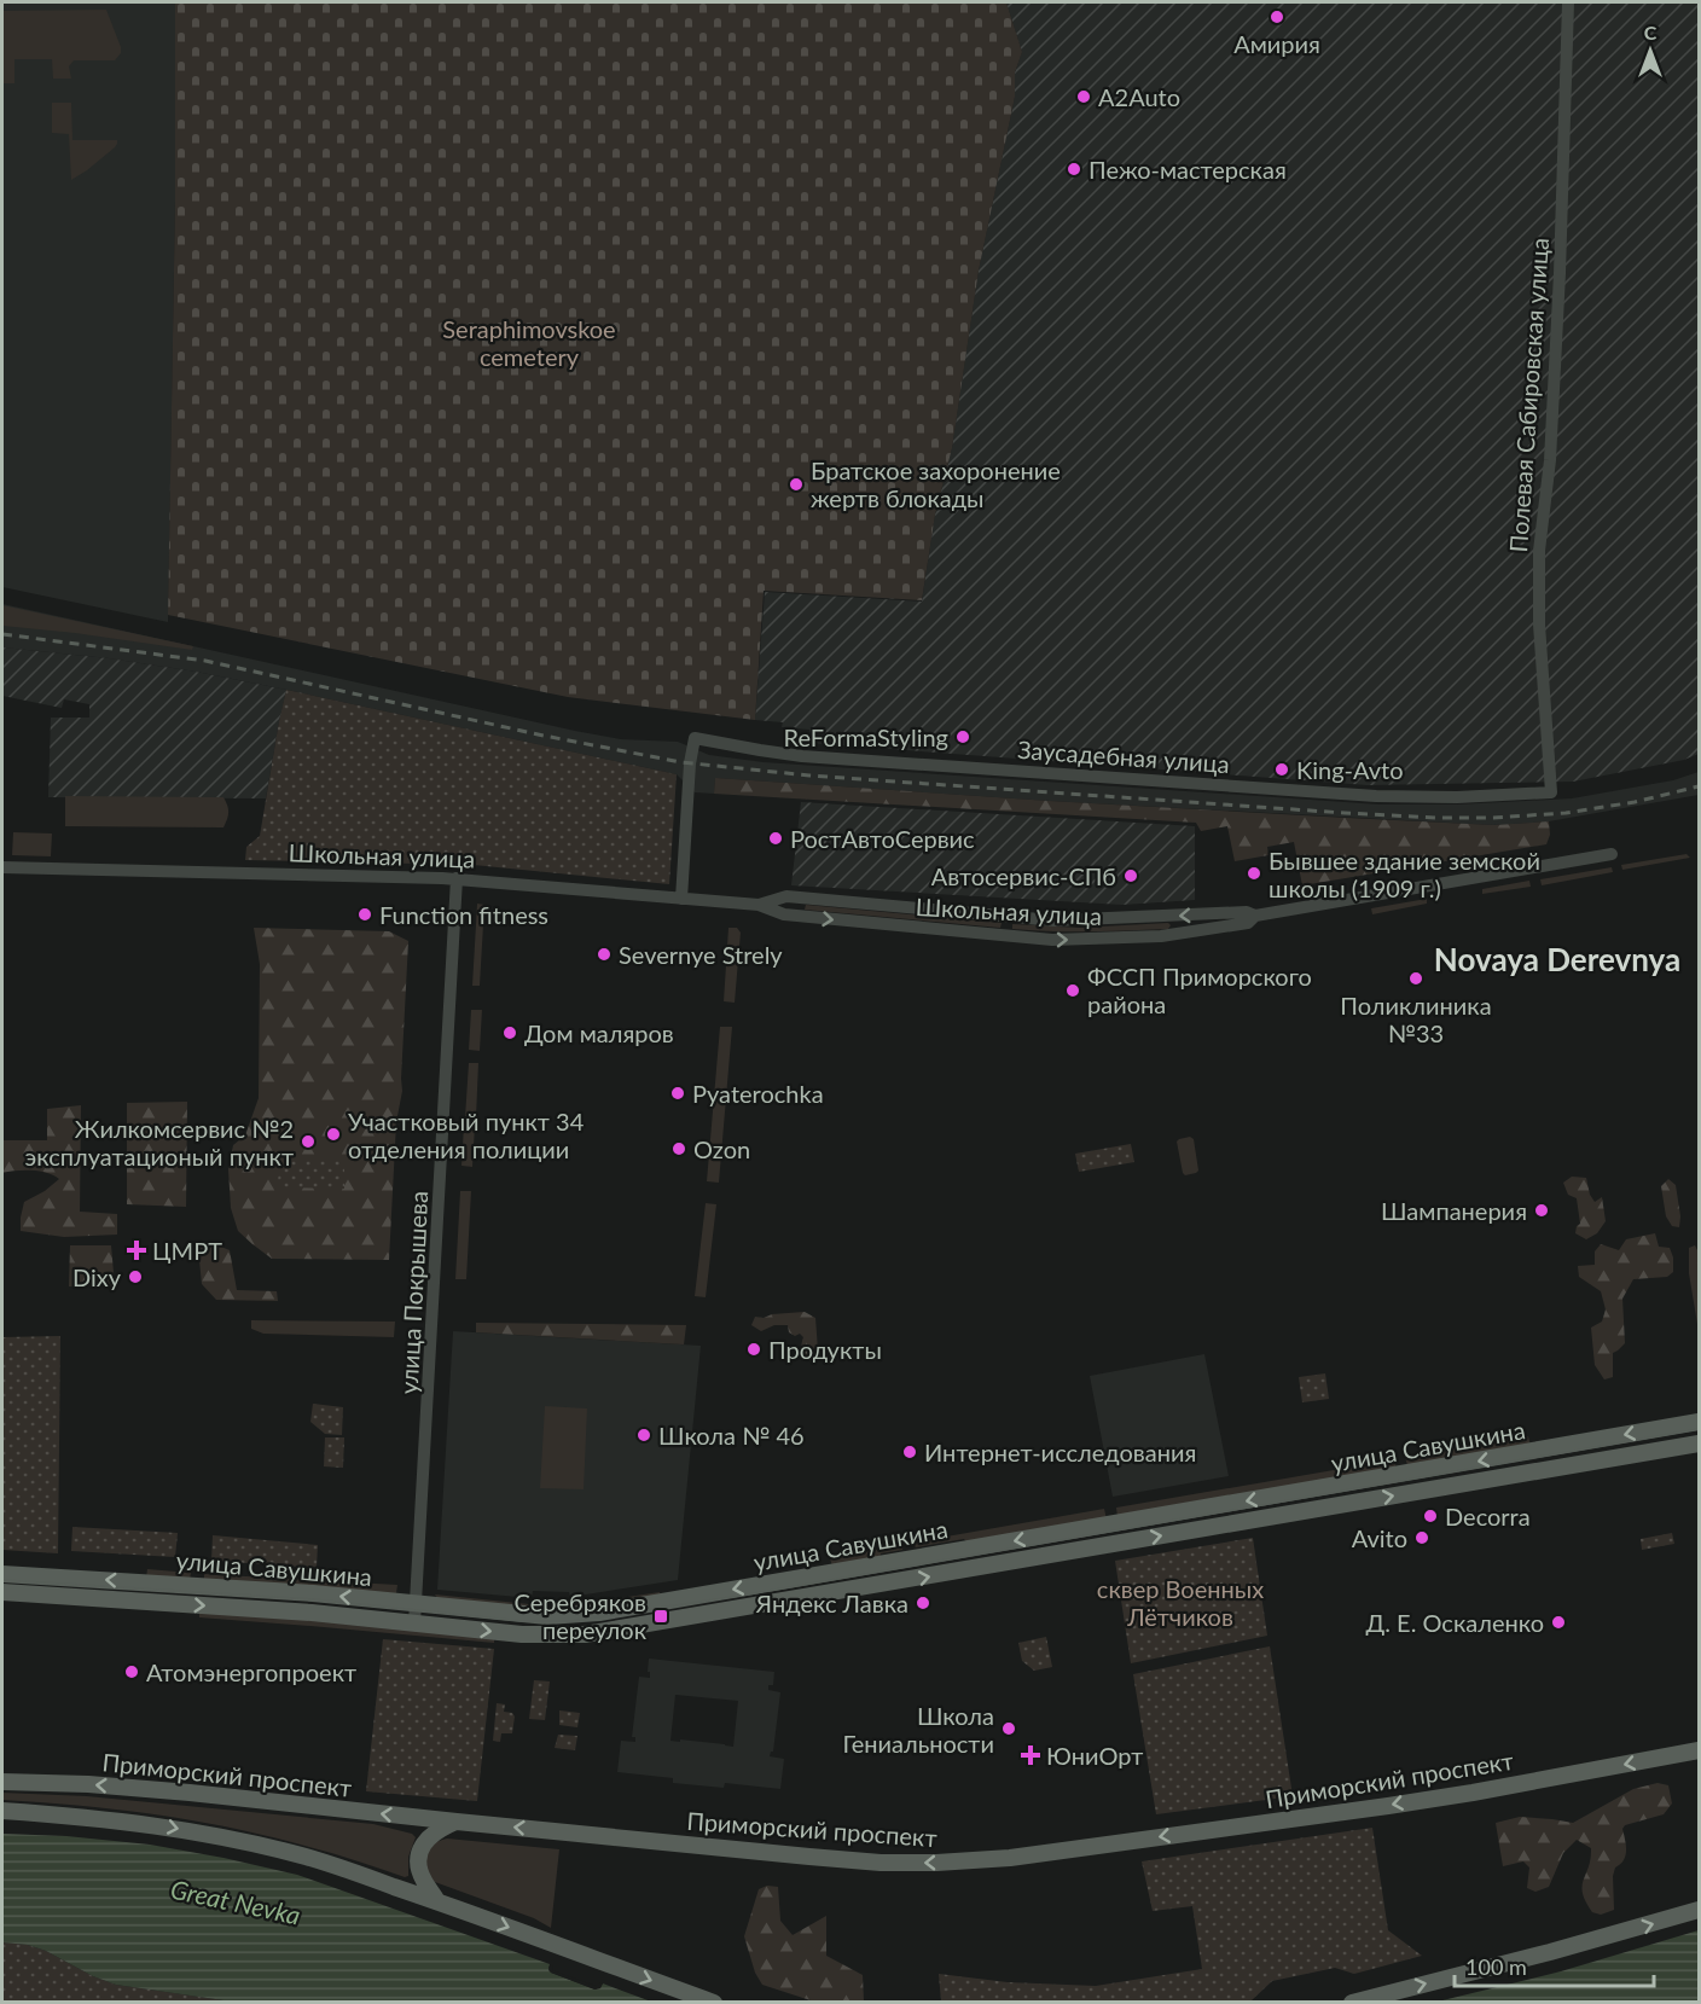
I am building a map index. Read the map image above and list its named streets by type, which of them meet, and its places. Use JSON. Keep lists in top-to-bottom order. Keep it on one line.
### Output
{"streets":{"main road":["улица Савушкина","Приморский проспект"],"street":["Полевая Сабировская улица","Заусадебная улица","Школьная улица","улица Покрышева"]},"crossings":[["Полевая Сабировская улица","Заусадебная улица"],["Заусадебная улица","Школьная улица"],["Школьная улица","улица Покрышева"],["улица Покрышева","улица Савушкина"]],"districts":["Novaya Derevnya"],"water":["Great Nevka"],"parks":["Seraphimovskoe cemetery","сквер Военных Лётчиков"],"places":{"other":["Амирия","A2Auto","Пежо-мастерская","Братское захоронение жертв блокады","ReFormaStyling","King-Avto","РостАвтоСервис","Бывшее здание земской школы (1909 г.)","Автосервис-СПб","Function fitness","Severnye Strely","Поликлиника №33","ФССП Приморского района","Дом маляров","Pyaterochka","Участковый пункт 34 отделения полиции","Жилкомсервис №2 эксплуатационый пункт","Ozon","Шампанерия","Dixy","Продукты","Школа № 46","Интернет-исследования","Decorra","Avito","Яндекс Лавка","Д. Е. Оскаленко","Атомэнергопроект","Школа Гениальности"],"health":["ЦМРТ","ЮниОрт"],"transit":["Серебряков переулок"]},"scale_bar":"100 m","north":"top"}
